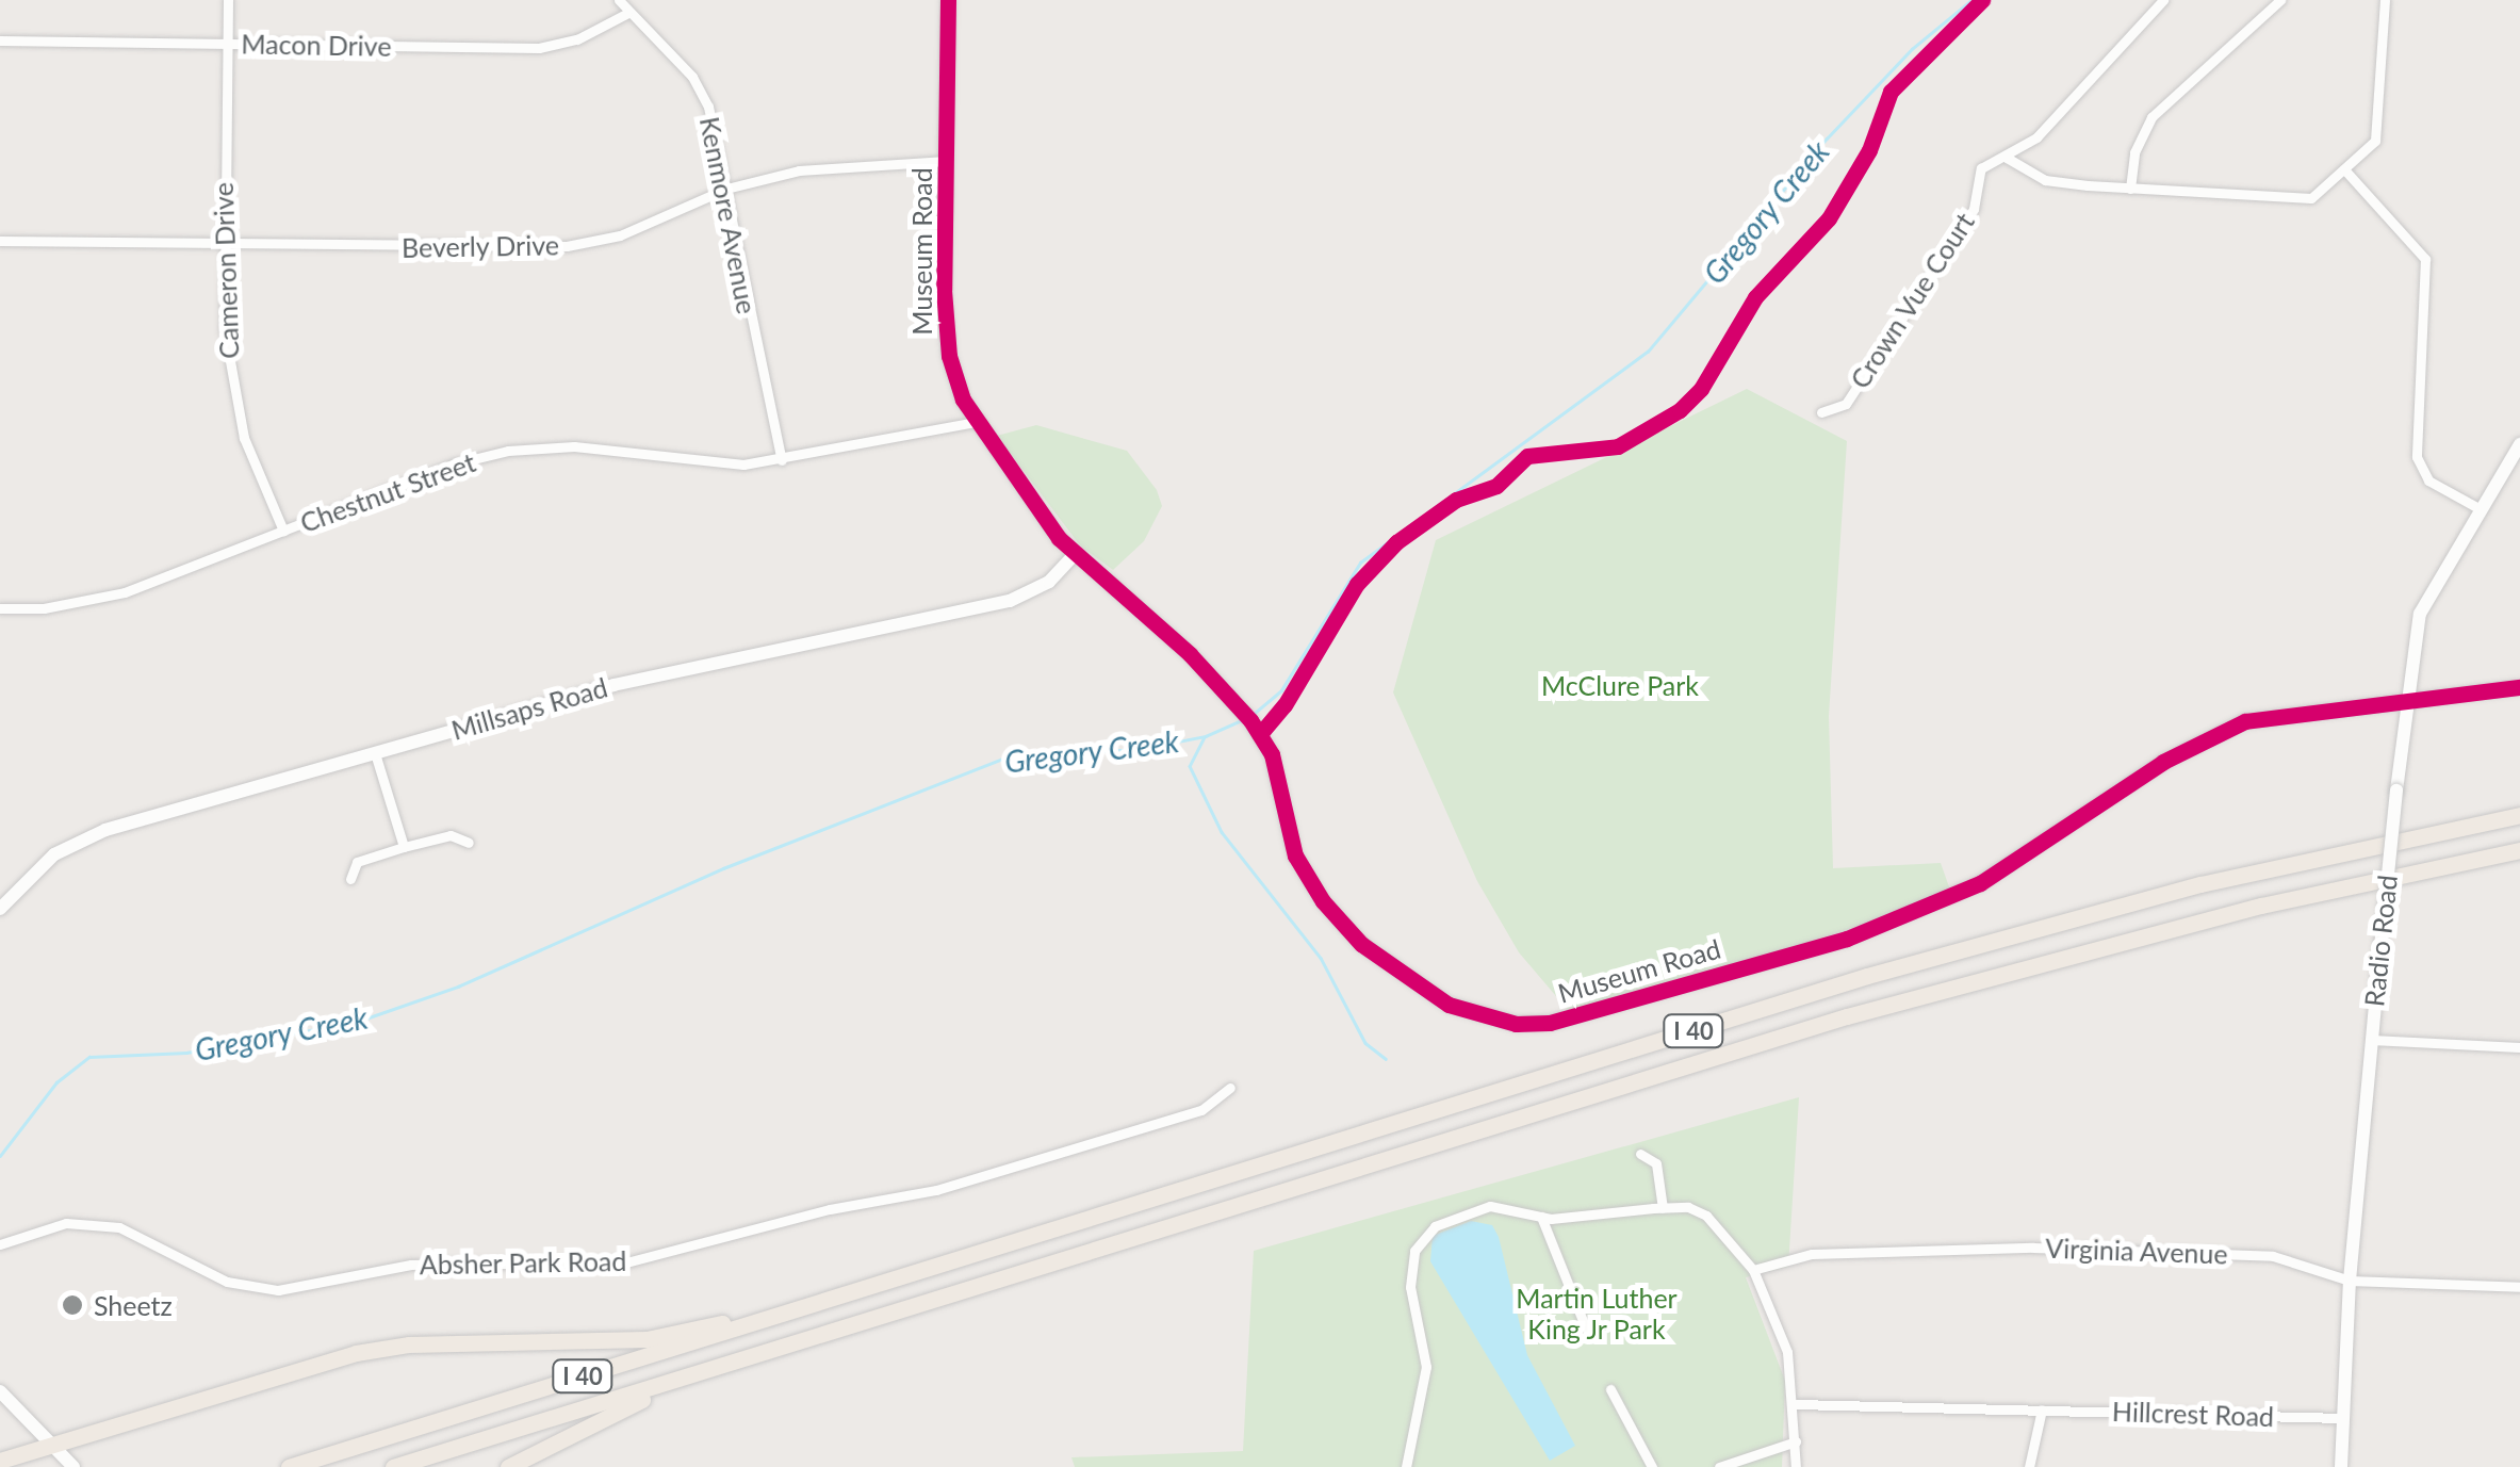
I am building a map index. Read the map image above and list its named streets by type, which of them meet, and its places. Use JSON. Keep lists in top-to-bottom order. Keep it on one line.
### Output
{"streets":{"highway":["I 40"],"street":["Macon Drive","Kenmore Avenue","Beverly Drive","Museum Road","Cameron Drive","Crown Vue Court","Chestnut Street","Millsaps Road","Radio Road","Virginia Avenue","Absher Park Road","Hillcrest Road"]},"crossings":[["Macon Drive","Kenmore Avenue"],["Macon Drive","Cameron Drive"],["Kenmore Avenue","Beverly Drive"],["Kenmore Avenue","Chestnut Street"],["Beverly Drive","Museum Road"],["Beverly Drive","Cameron Drive"],["Museum Road","Chestnut Street"],["Museum Road","Millsaps Road"],["Museum Road","Radio Road"],["Cameron Drive","Chestnut Street"],["Radio Road","Virginia Avenue"],["Radio Road","Hillcrest Road"]],"water":["Gregory Creek"],"parks":["McClure Park","Martin Luther King Jr Park"],"places":["Sheetz"]}
